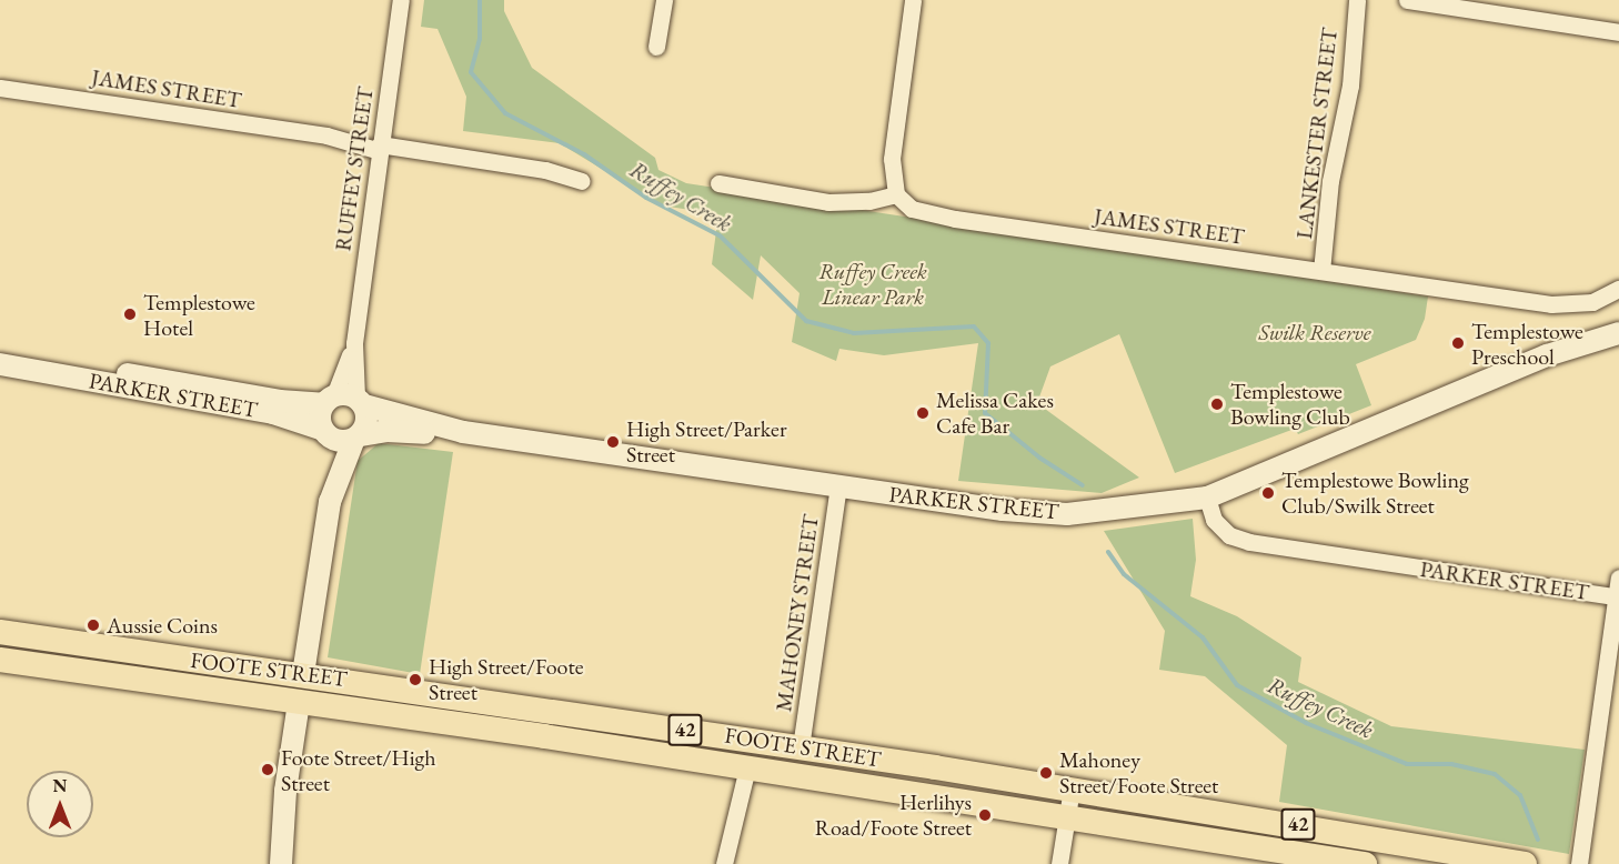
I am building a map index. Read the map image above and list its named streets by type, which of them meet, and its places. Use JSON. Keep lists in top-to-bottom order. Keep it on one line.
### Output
{"streets":{"main road":["PARKER STREET","FOOTE STREET","42"],"street":["JAMES STREET","LANKESTER STREET","RUFFEY STREET","MAHONEY STREET"]},"crossings":[["JAMES STREET","LANKESTER STREET"],["JAMES STREET","RUFFEY STREET"],["RUFFEY STREET","PARKER STREET"],["PARKER STREET","MAHONEY STREET"],["MAHONEY STREET","FOOTE STREET"]],"water":["Ruffey Creek"],"parks":["Ruffey Creek Linear Park","Swilk Reserve"],"places":["Templestowe Hotel","Templestowe Preschool","Templestowe Bowling Club","Melissa Cakes Cafe Bar","High Street/Parker Street","Templestowe Bowling Club/Swilk Street","Aussie Coins","High Street/Foote Street","Foote Street/High Street","Mahoney Street/Foote Street","Herlihys Road/Foote Street"],"north":"top"}
